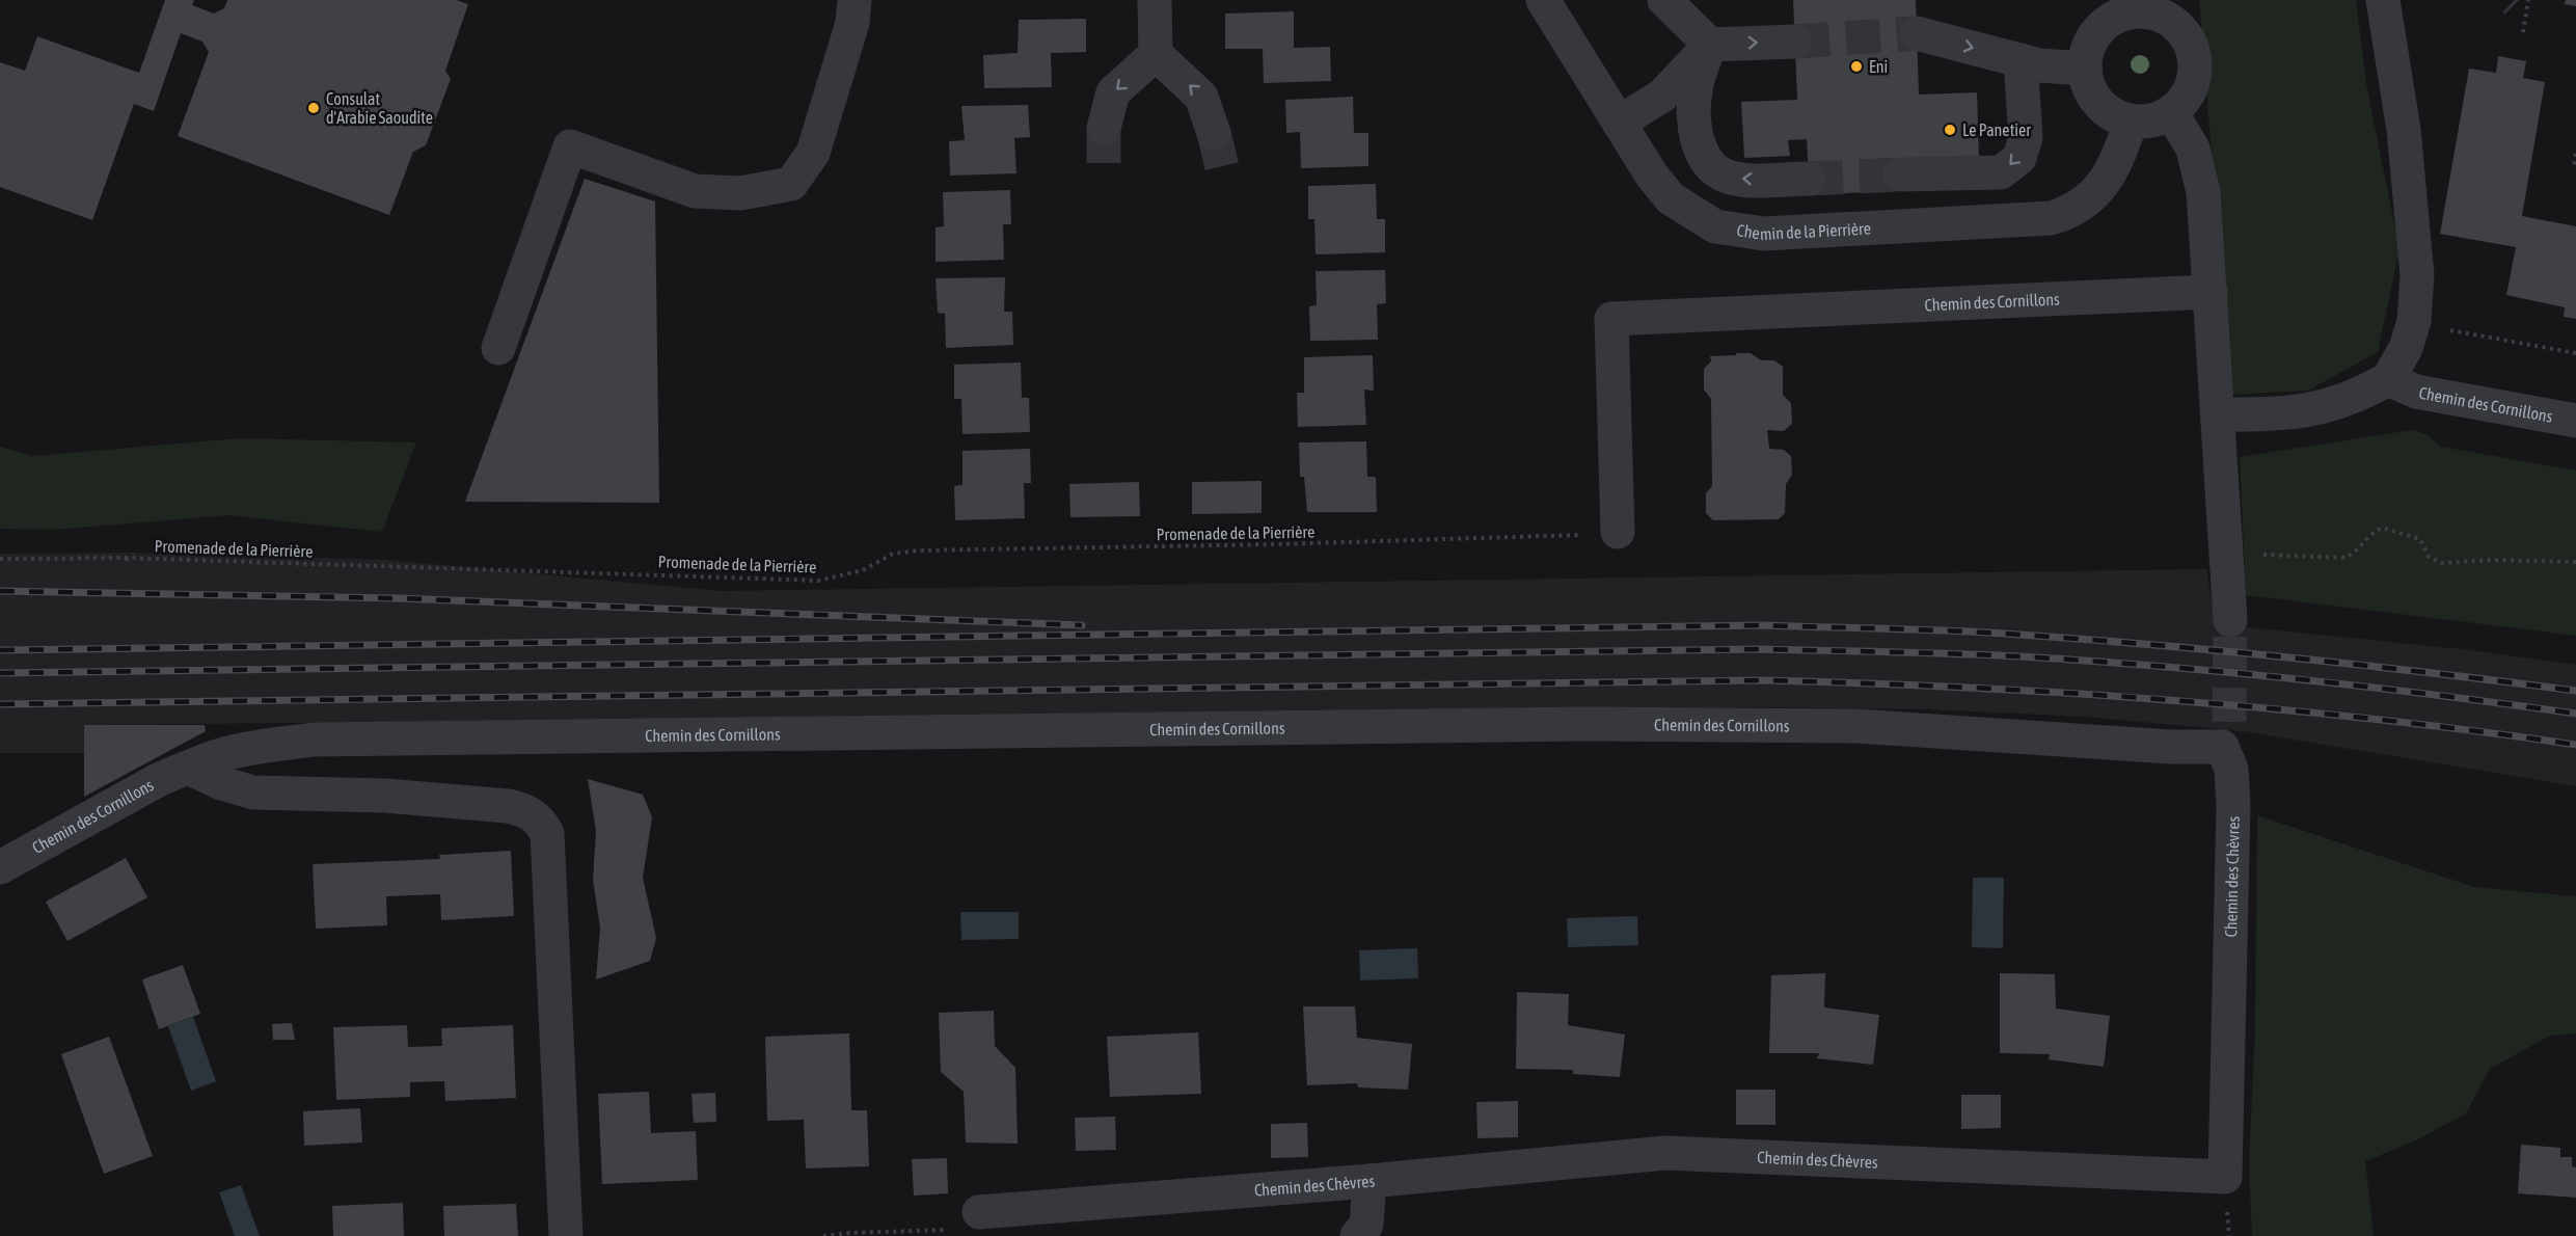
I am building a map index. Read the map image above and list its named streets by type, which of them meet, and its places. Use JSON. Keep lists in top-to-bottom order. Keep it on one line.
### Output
{"streets":{"street":["Chemin de la Pierrière","Chemin des Cornillons","Chemin des Chèvres"],"path":["Promenade de la Pierrière"]},"crossings":[["Chemin des Cornillons","Promenade de la Pierrière"],["Chemin des Cornillons","Chemin des Chèvres"]],"places":["Eni","Consulat d'Arabie Saoudite","Le Panetier"]}
